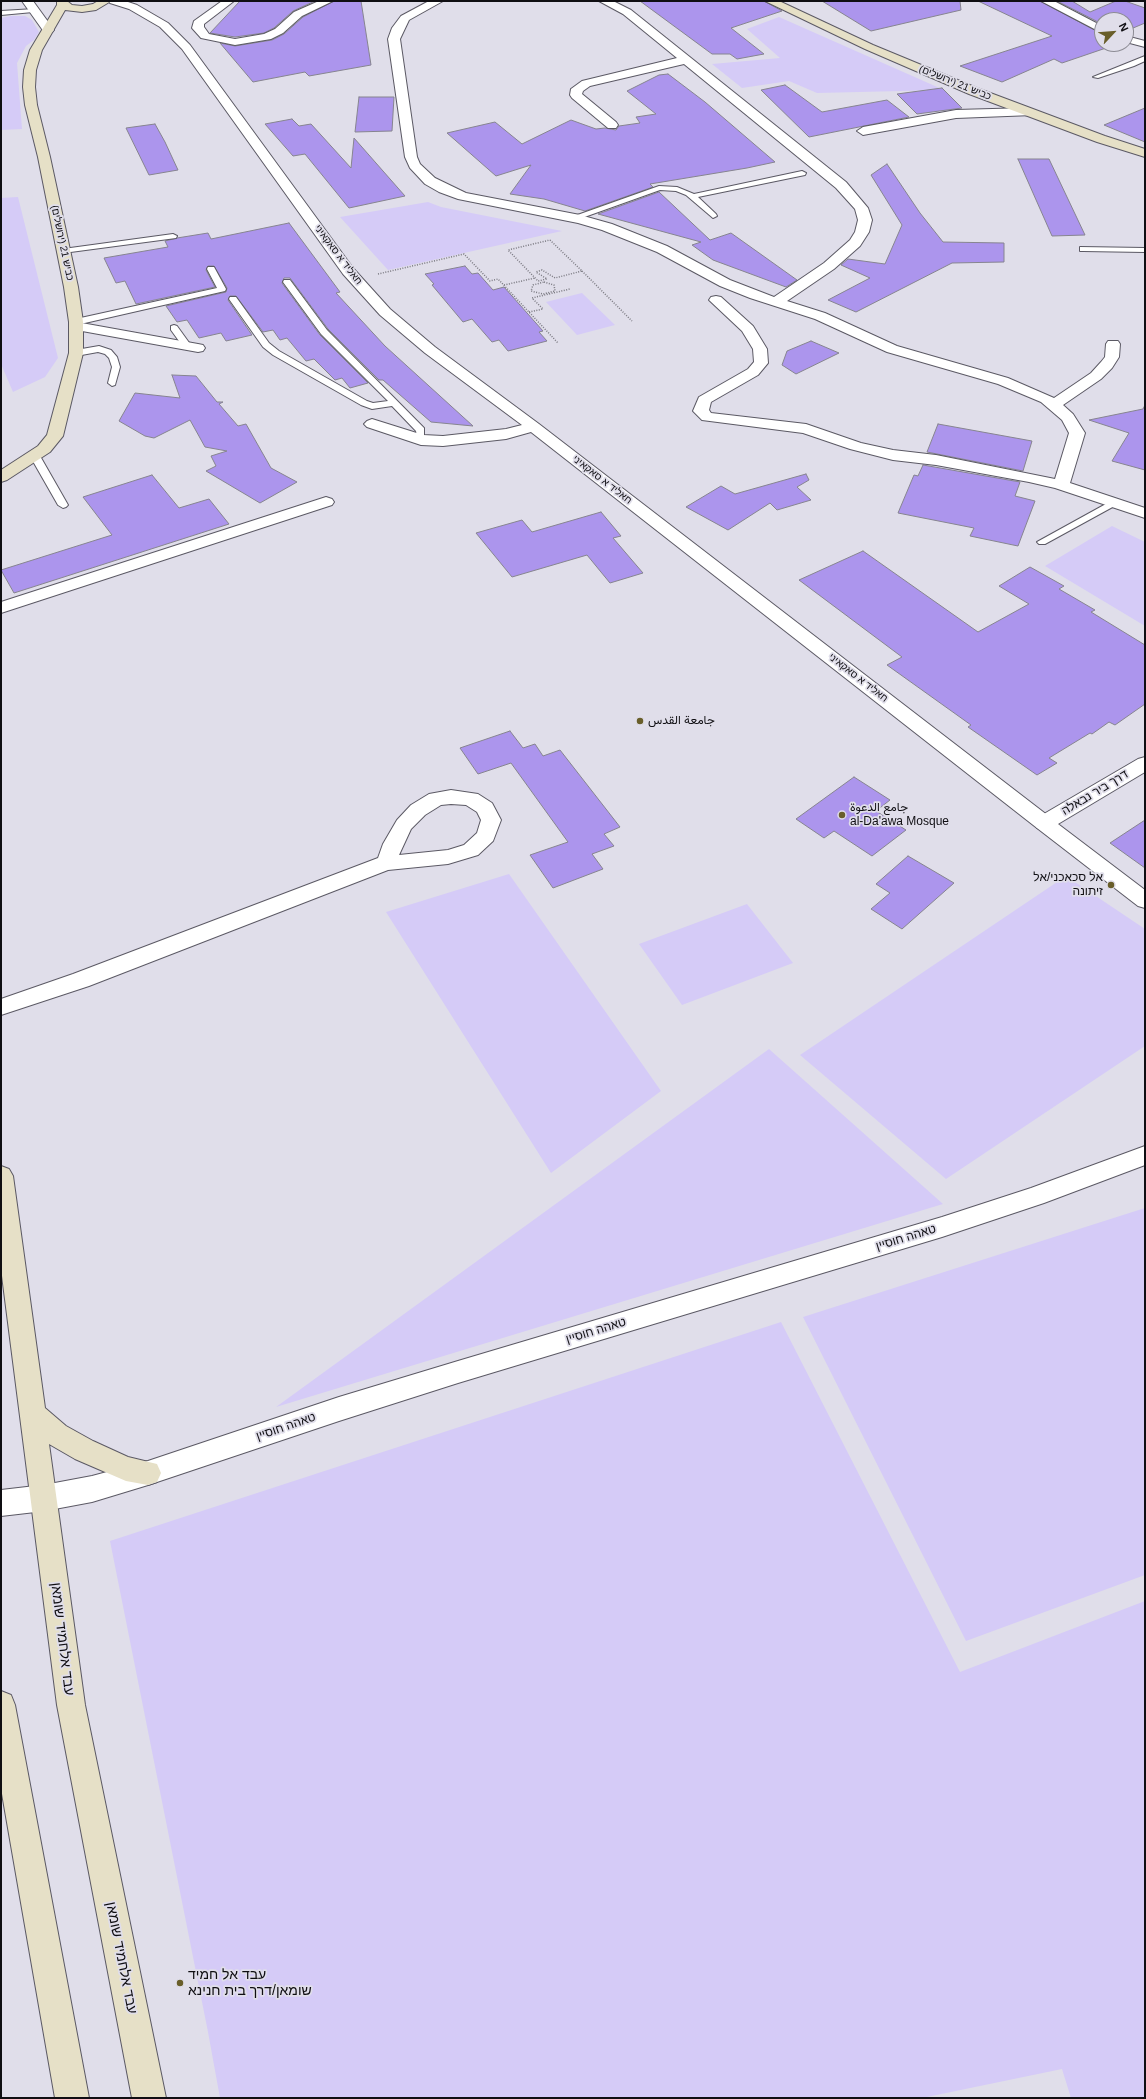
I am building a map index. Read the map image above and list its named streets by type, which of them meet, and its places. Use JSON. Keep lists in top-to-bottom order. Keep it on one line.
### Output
{"streets":{"main road":["כביש 21 (ירושלים)","עבד אלחמיד שומאן"],"street":["חאליד א סאקאיני","דרך ביר נבאלה","טאהה חוסיין"]},"crossings":[["כביש 21 (ירושלים)","חאליד א סאקאיני"],["חאליד א סאקאיני","דרך ביר נבאלה"],["טאהה חוסיין","עבד אלחמיד שומאן"]],"places":["جامعة القدس","جامع الدعوة al-Da'awa Mosque","אל סכאכני/אל זיתונה","עבד אל חמיד שומאן/דרך בית חנינא"],"north":"top right"}
